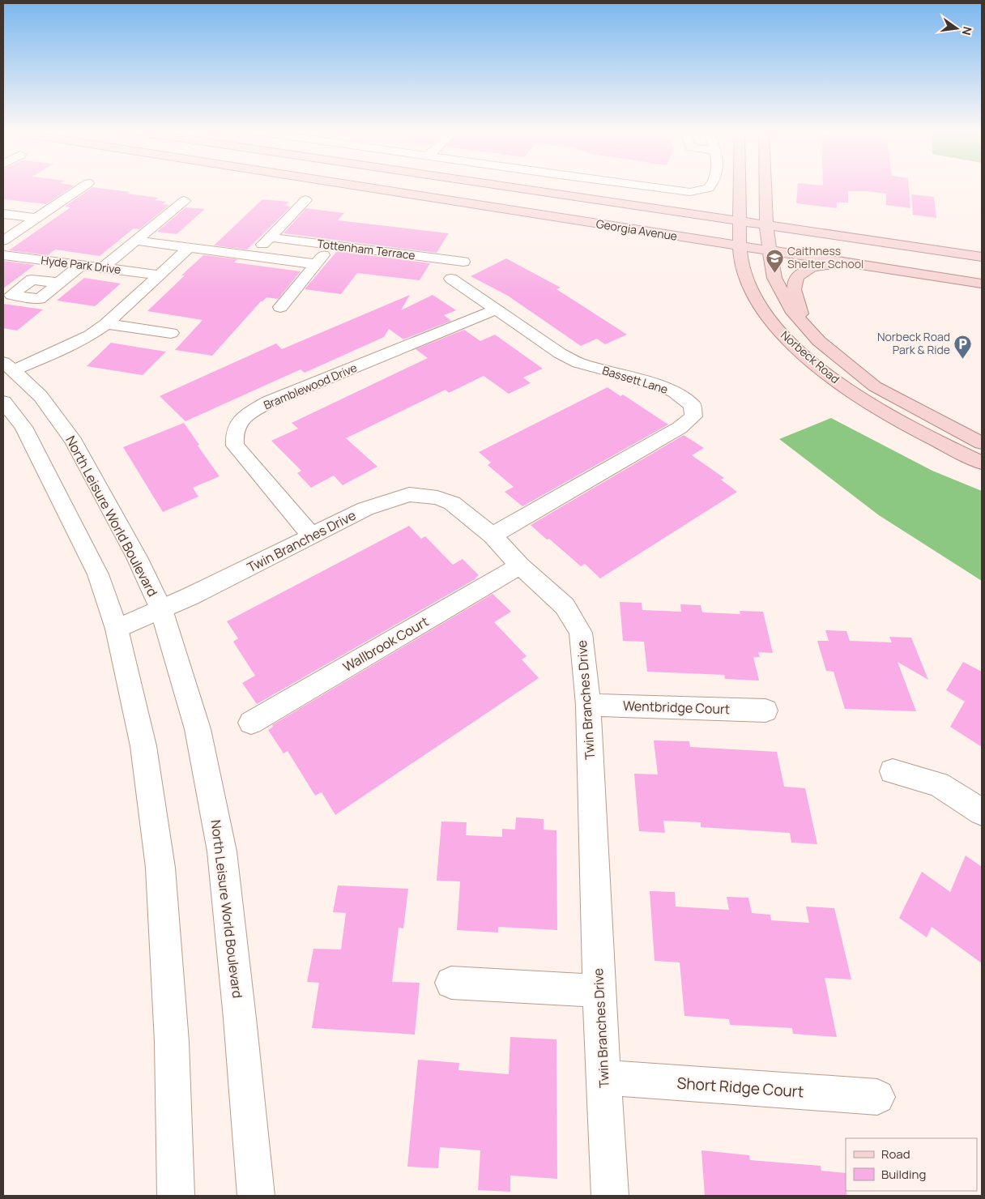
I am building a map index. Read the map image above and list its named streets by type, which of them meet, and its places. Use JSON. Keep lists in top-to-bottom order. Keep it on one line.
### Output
{"streets":{"main road":["Georgia Avenue","Norbeck Road"],"street":["Tottenham Terrace","Hyde Park Drive","Bassett Lane","Bramblewood Drive","North Leisure World Boulevard","Twin Branches Drive","Wallbrook Court","Wentbridge Court","Short Ridge Court"]},"crossings":[["Georgia Avenue","Norbeck Road"],["Bassett Lane","Bramblewood Drive"],["Bassett Lane","Twin Branches Drive"],["Bramblewood Drive","Twin Branches Drive"],["North Leisure World Boulevard","Twin Branches Drive"],["Twin Branches Drive","Wallbrook Court"],["Twin Branches Drive","Wentbridge Court"],["Twin Branches Drive","Short Ridge Court"]],"places":{"school or university":["Caithness Shelter School"],"parking":["Norbeck Road Park & Ride"]},"legend":["Road","Building"],"north":"right"}
